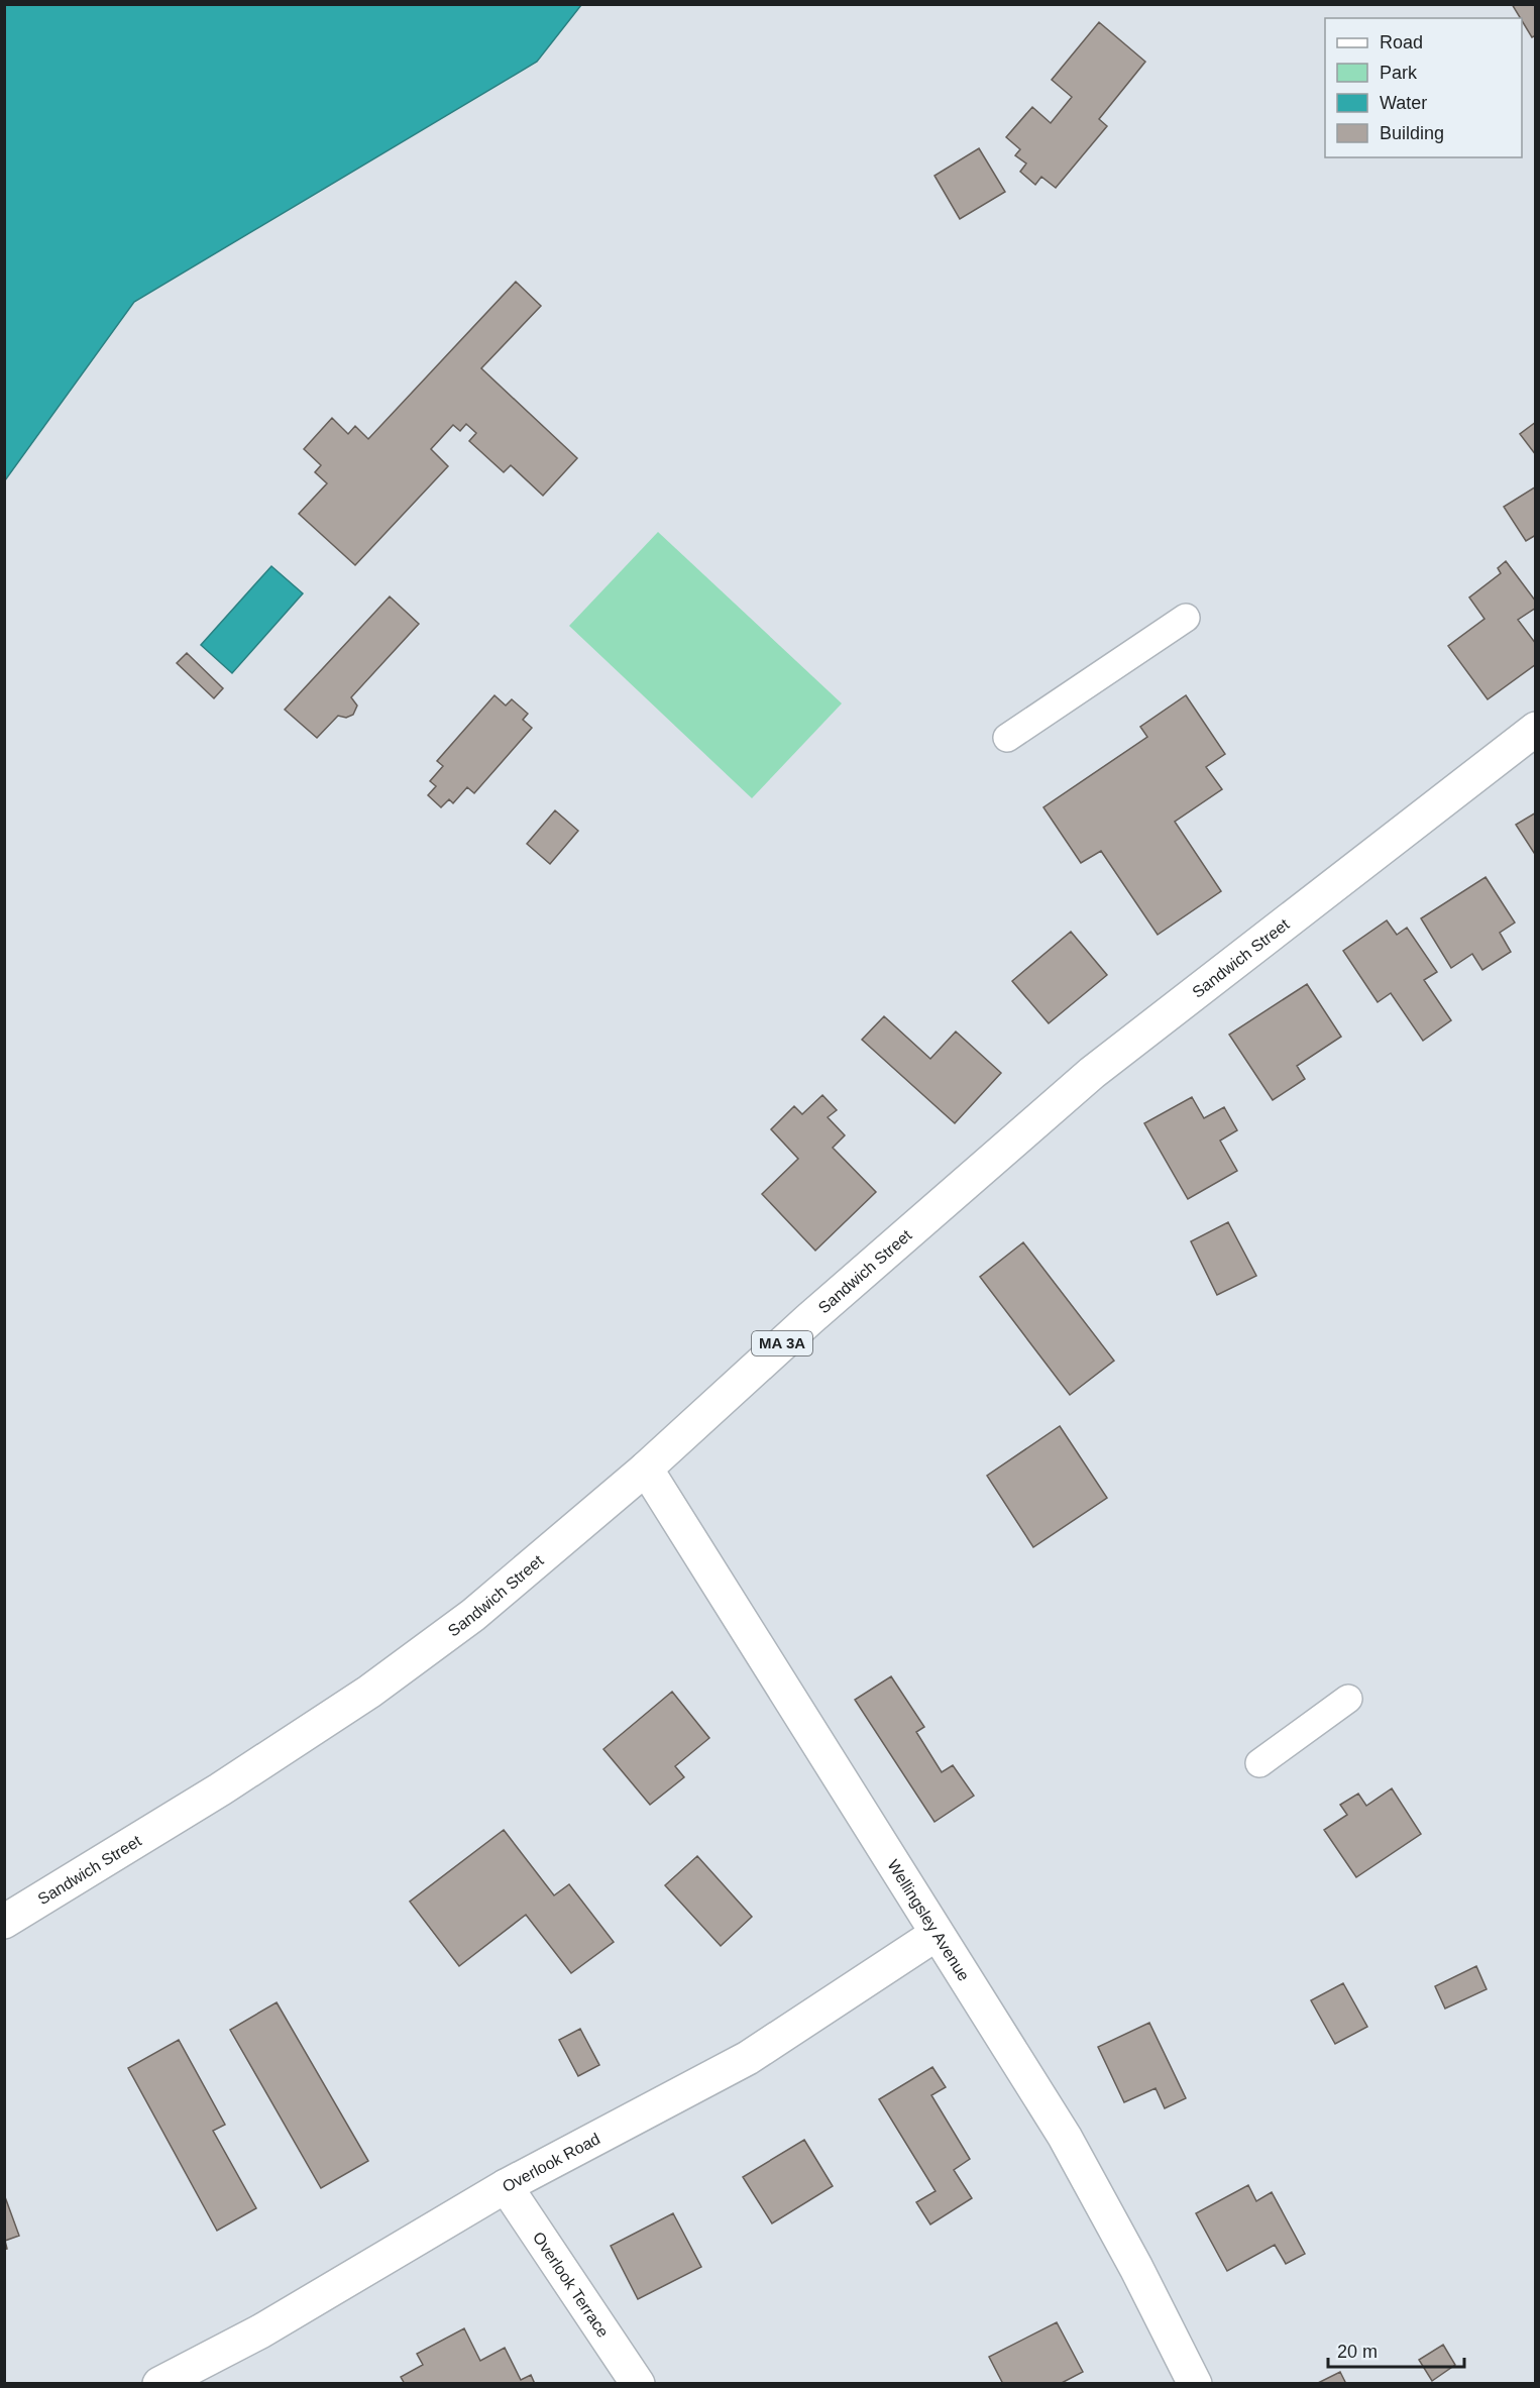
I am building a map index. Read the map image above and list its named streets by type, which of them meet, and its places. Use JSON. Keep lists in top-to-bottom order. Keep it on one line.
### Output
{"streets":{"street":["Sandwich Street","MA 3A","Wellingsley Avenue","Overlook Road","Overlook Terrace"]},"crossings":[["Sandwich Street","Wellingsley Avenue"],["Wellingsley Avenue","Overlook Road"],["Overlook Road","Overlook Terrace"]],"legend":["Road","Park","Water","Building"],"scale_bar":"20 m"}
